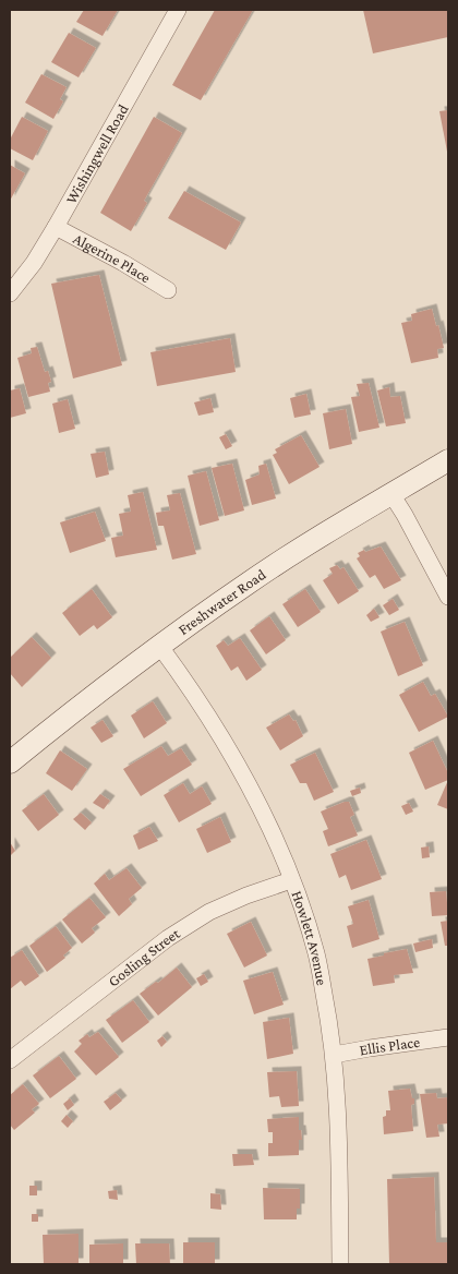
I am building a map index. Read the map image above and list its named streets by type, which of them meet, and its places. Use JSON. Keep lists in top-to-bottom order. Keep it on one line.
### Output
{"streets":{"main road":["Freshwater Road"],"street":["Wishingwell Road","Algerine Place","Howlett Avenue","Gosling Street","Ellis Place"]},"crossings":[["Wishingwell Road","Algerine Place"],["Freshwater Road","Howlett Avenue"],["Howlett Avenue","Gosling Street"],["Howlett Avenue","Ellis Place"]]}
